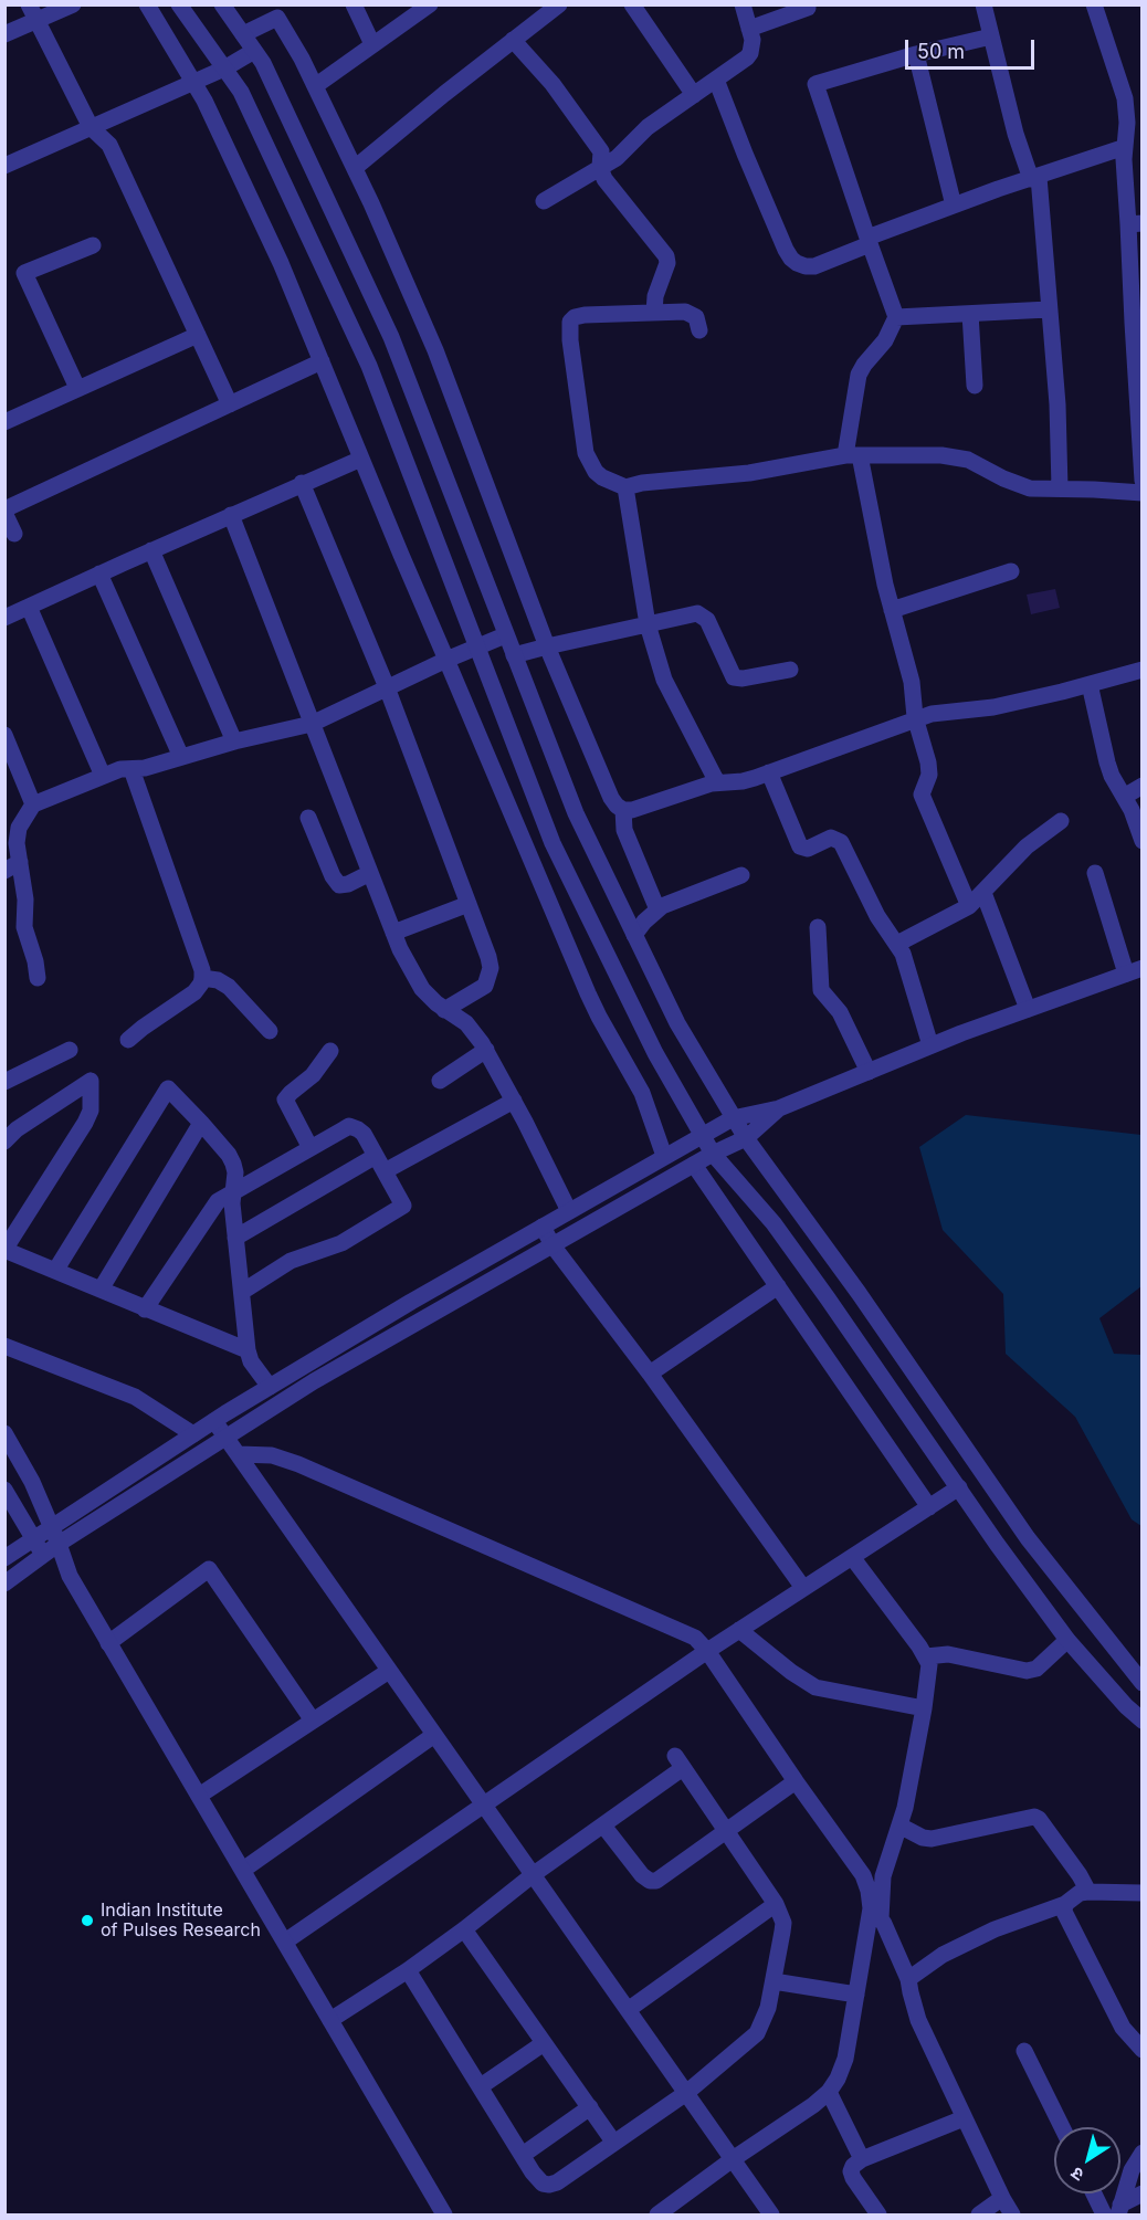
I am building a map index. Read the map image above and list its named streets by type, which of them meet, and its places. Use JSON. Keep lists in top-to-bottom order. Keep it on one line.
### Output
{"places":["Indian Institute of Pulses Research"],"scale_bar":"50 m","north":"bottom left"}
